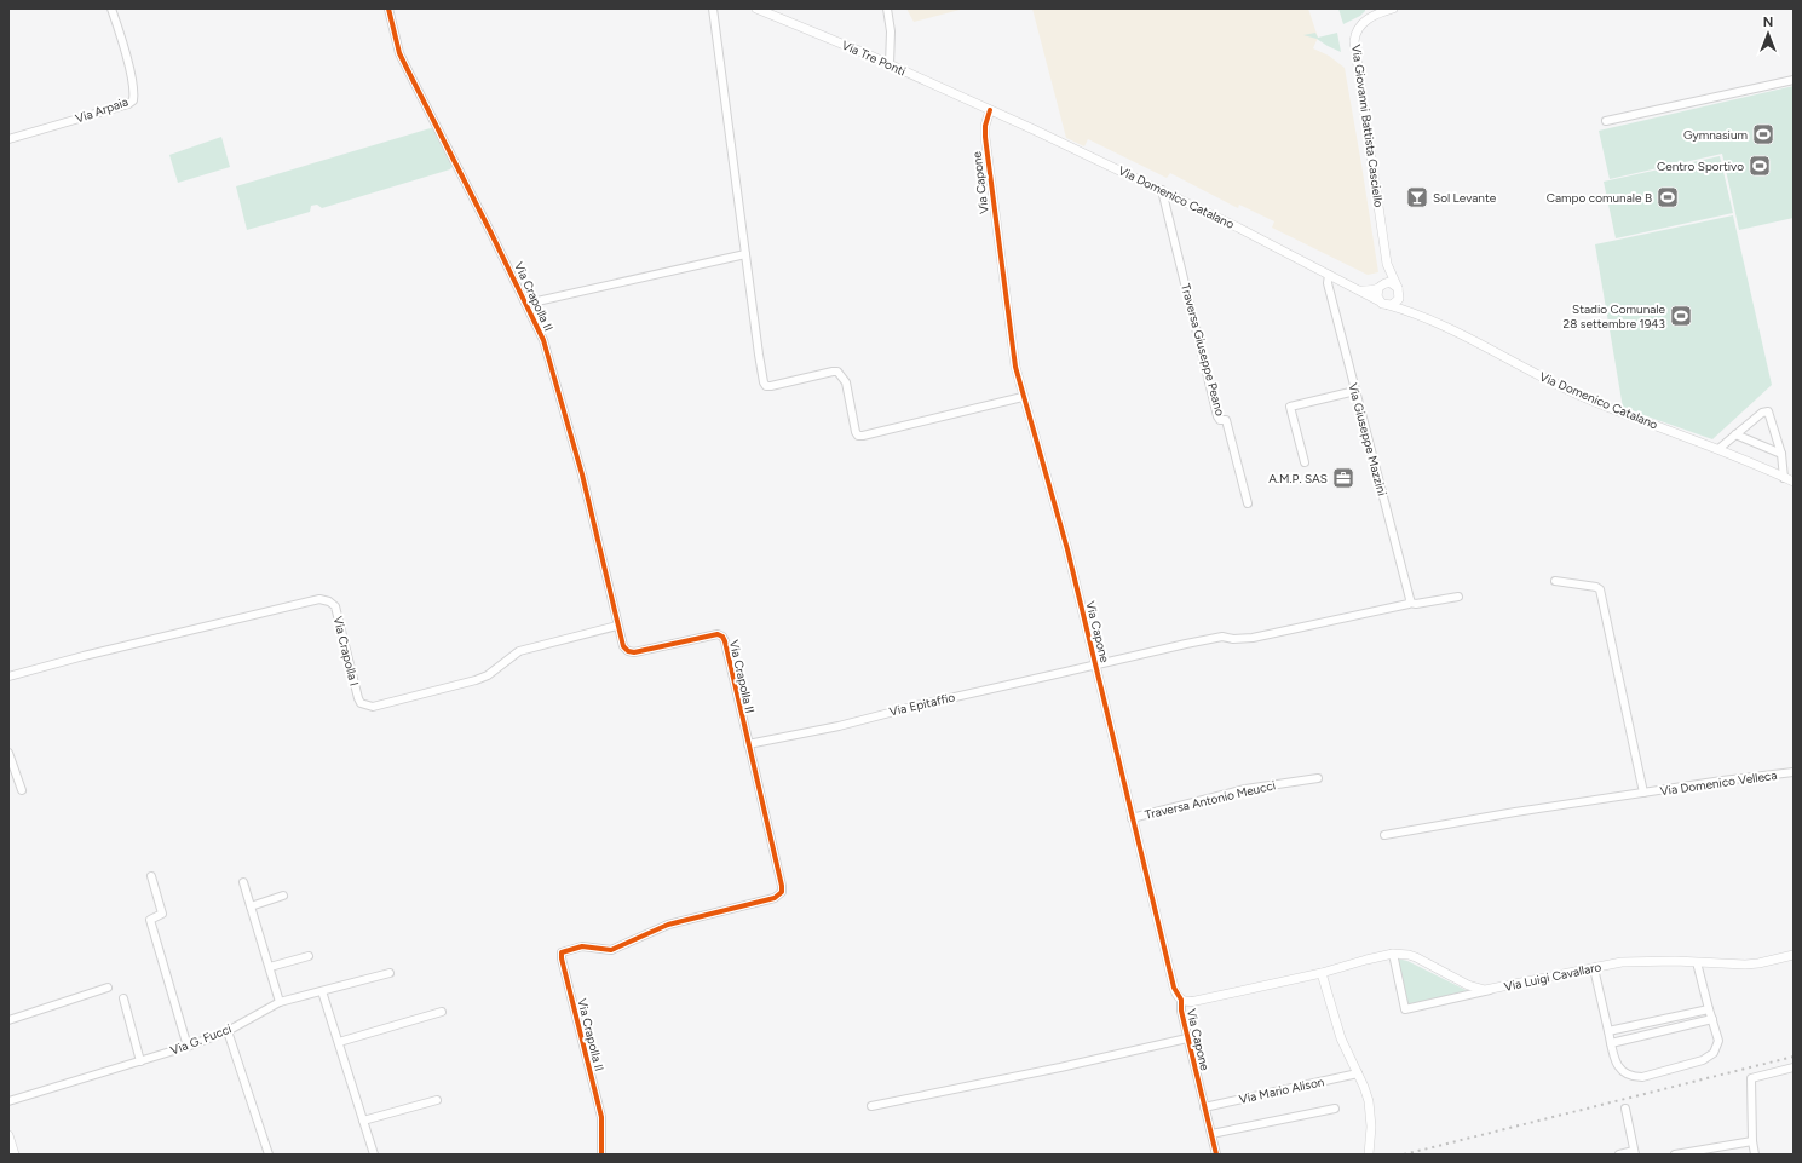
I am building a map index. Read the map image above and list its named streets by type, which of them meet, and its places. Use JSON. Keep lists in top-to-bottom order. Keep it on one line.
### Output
{"streets":{"street":["Via Tre Ponti","Via Arpaia","Via Giovanni Battista Casciello","Via Capone","Via Domenico Catalano","Via Crapolla II","Traversa Giuseppe Peano","Via Giuseppe Mazzini","Via Crapolla I","Via Epitaffio","Via Domenico Velleca","Traversa Antonio Meucci","Via Luigi Cavallaro","Via G. Fucci","Via Mario Alison"]},"crossings":[["Via Tre Ponti","Via Capone"],["Via Tre Ponti","Via Domenico Catalano"],["Via Giovanni Battista Casciello","Via Domenico Catalano"],["Via Capone","Via Domenico Catalano"],["Via Capone","Via Epitaffio"],["Via Capone","Traversa Antonio Meucci"],["Via Capone","Via Luigi Cavallaro"],["Via Capone","Via Mario Alison"],["Via Domenico Catalano","Traversa Giuseppe Peano"],["Via Domenico Catalano","Via Giuseppe Mazzini"],["Via Crapolla II","Via Crapolla I"],["Via Crapolla II","Via Epitaffio"]],"places":{"sports":["Gymnasium","Centro Sportivo","Campo comunale B","Stadio Comunale 28 settembre 1943"],"bar":["Sol Levante"],"office":["A.M.P. SAS"]},"north":"top"}
